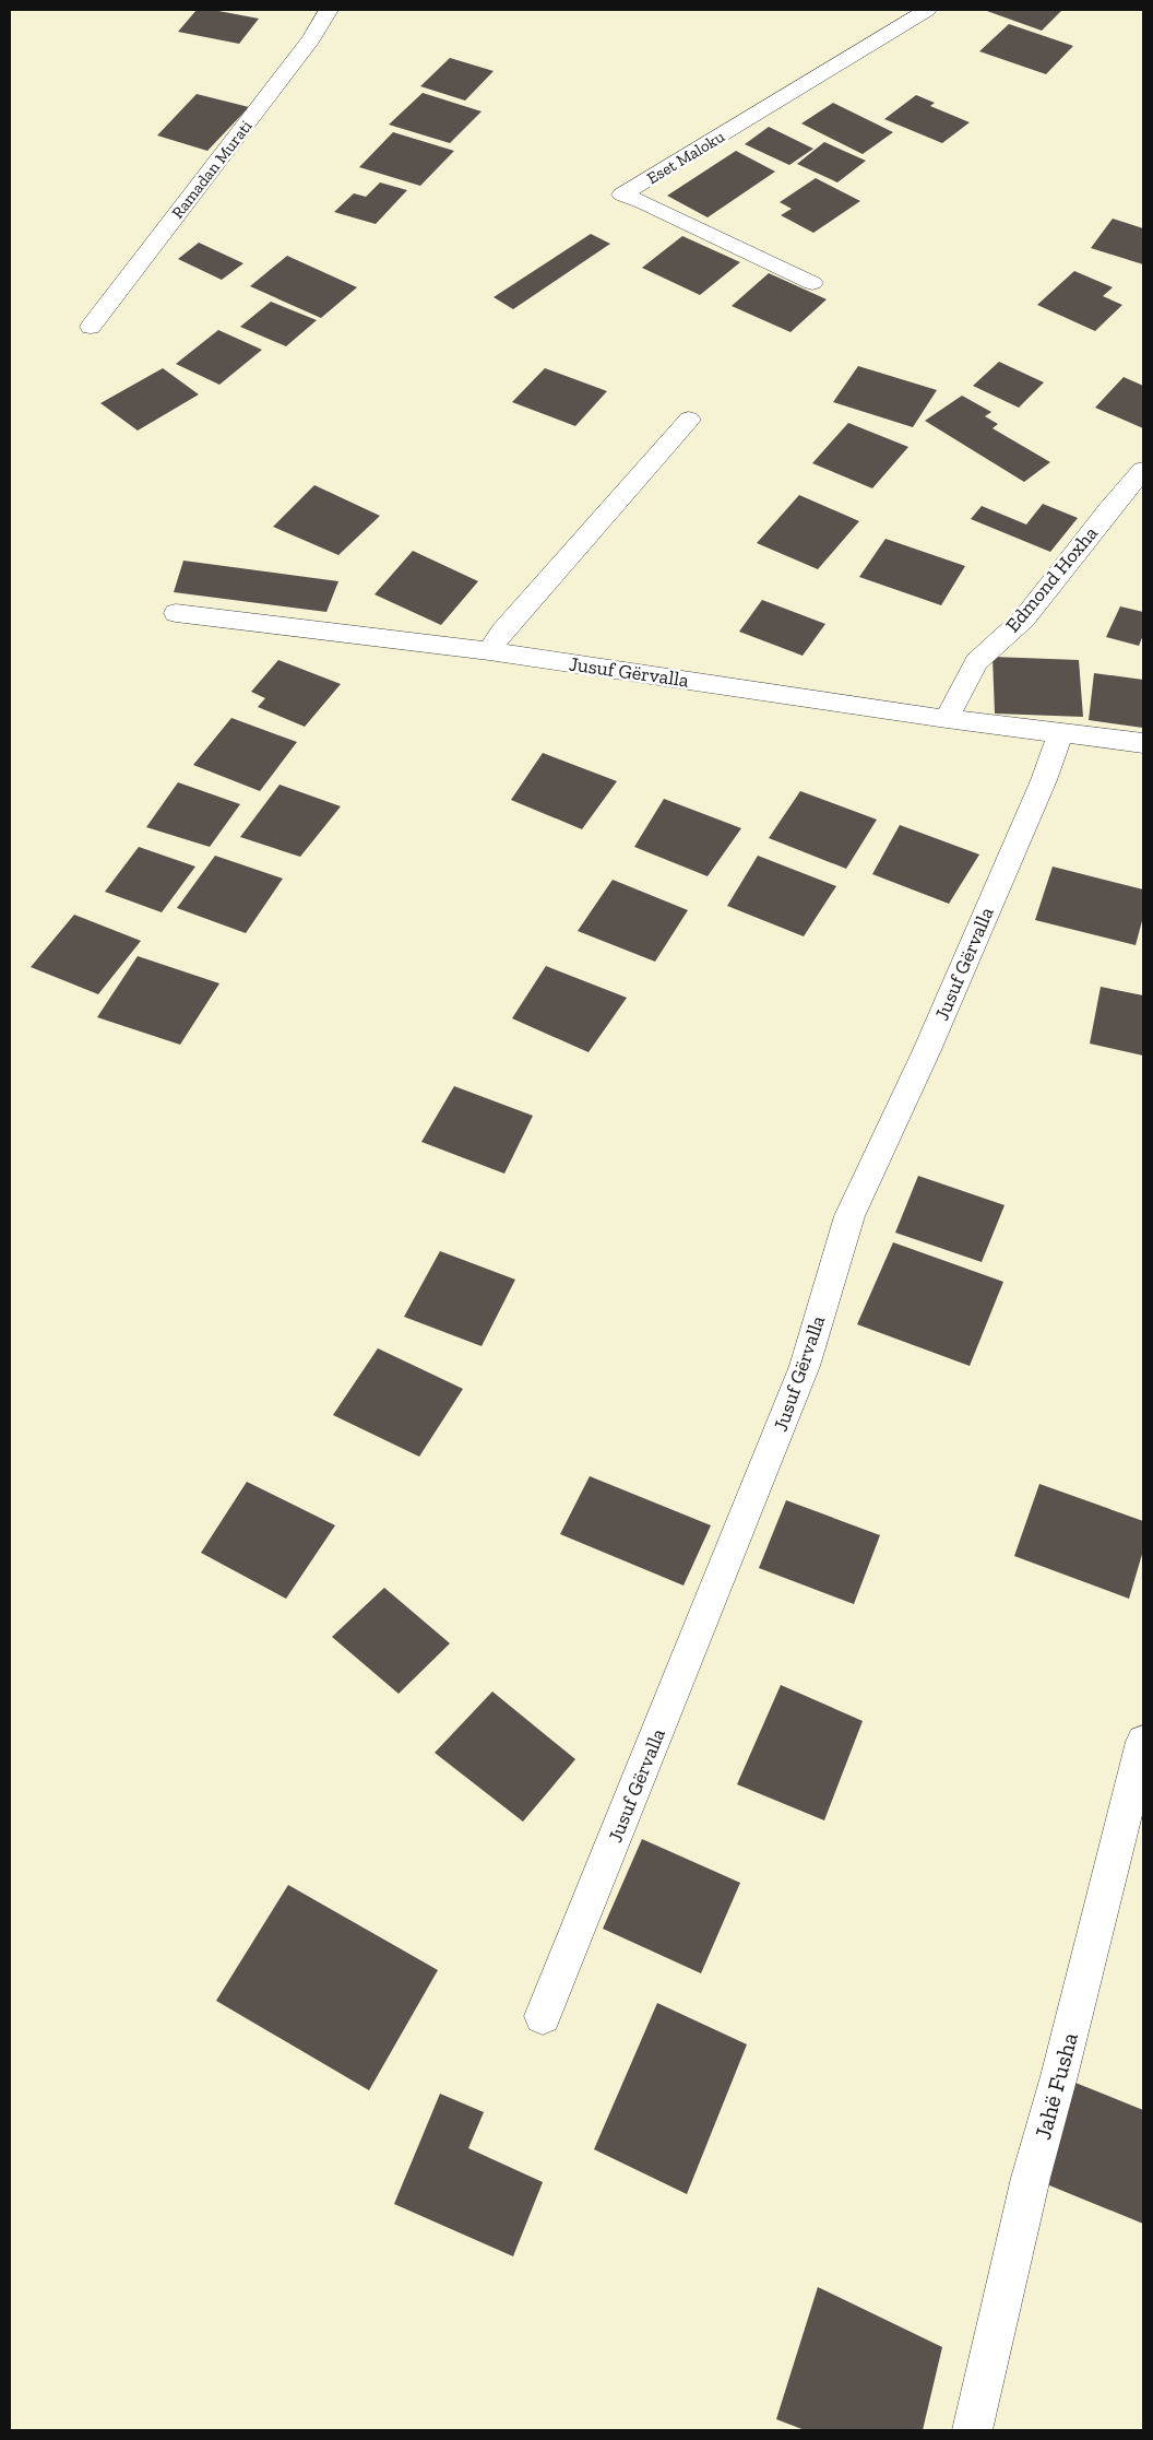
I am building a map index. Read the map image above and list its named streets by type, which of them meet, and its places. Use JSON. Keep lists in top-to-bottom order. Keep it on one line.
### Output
{"streets":{"street":["Eset Maloku","Ramadan Murati","Edmond Hoxha","Jusuf Gërvalla","Jahë Fusha"]},"crossings":[["Edmond Hoxha","Jusuf Gërvalla"]]}
